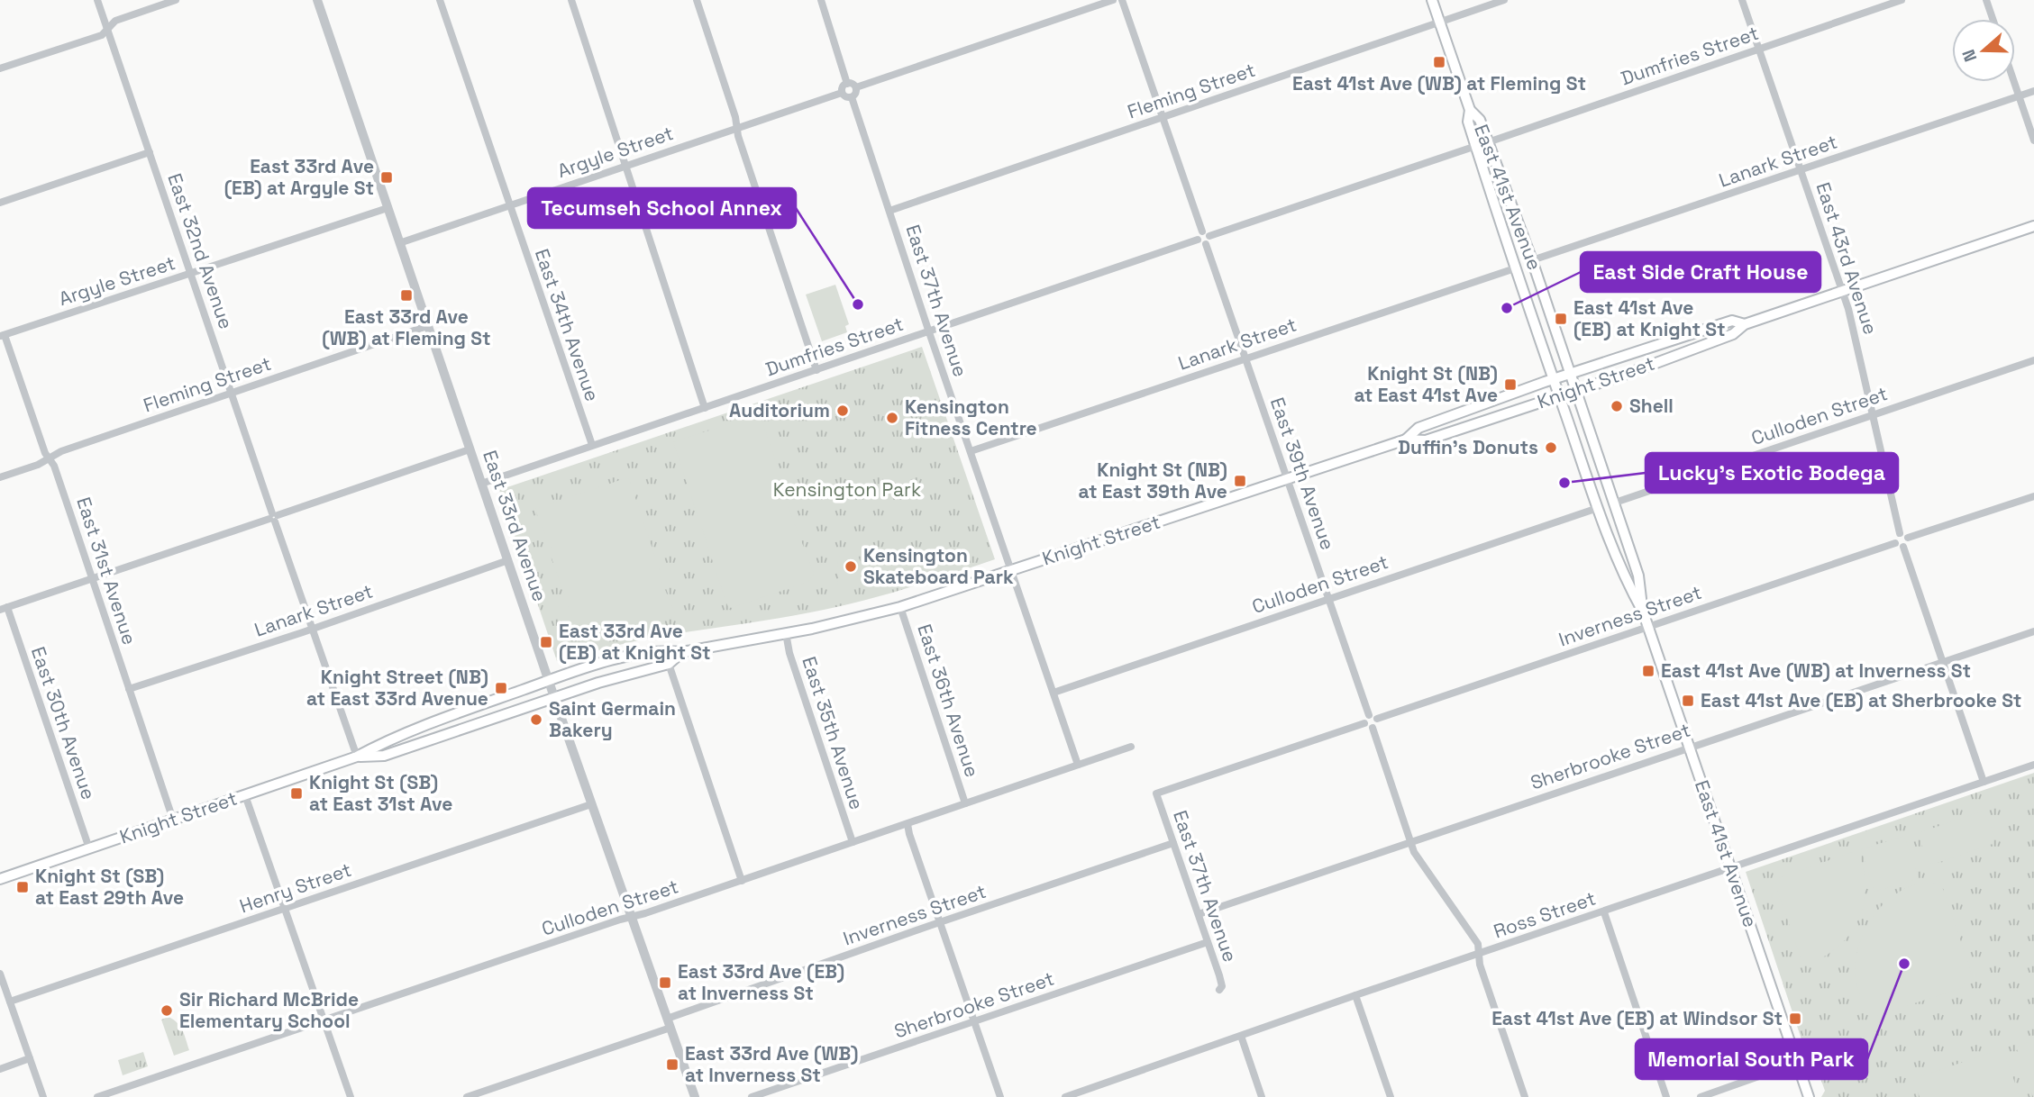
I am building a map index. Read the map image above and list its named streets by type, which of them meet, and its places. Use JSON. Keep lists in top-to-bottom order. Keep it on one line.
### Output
{"streets":{"main road":["East 41st Avenue","Knight Street"],"street":["Dumfries Street","Fleming Street","Argyle Street","Lanark Street","East 32nd Avenue","East 43rd Avenue","East 37th Avenue","East 34th Avenue","Culloden Street","East 39th Avenue","East 33rd Avenue","East 31st Avenue","Inverness Street","East 36th Avenue","East 30th Avenue","East 35th Avenue","Sherbrooke Street","Henry Street","Ross Street"]},"crossings":[["Dumfries Street","East 41st Avenue"],["Dumfries Street","East 43rd Avenue"],["Dumfries Street","East 37th Avenue"],["Dumfries Street","East 34th Avenue"],["Dumfries Street","East 39th Avenue"],["Dumfries Street","East 33rd Avenue"],["Fleming Street","East 41st Avenue"],["Fleming Street","East 32nd Avenue"],["Fleming Street","East 37th Avenue"],["Fleming Street","East 33rd Avenue"],["Fleming Street","East 31st Avenue"],["Argyle Street","East 32nd Avenue"],["Argyle Street","East 37th Avenue"],["Argyle Street","East 34th Avenue"],["Argyle Street","East 33rd Avenue"],["Argyle Street","East 31st Avenue"],["Lanark Street","East 41st Avenue"],["Lanark Street","East 32nd Avenue"],["Lanark Street","East 43rd Avenue"],["Lanark Street","East 37th Avenue"],["Lanark Street","East 39th Avenue"],["Lanark Street","East 33rd Avenue"],["Lanark Street","East 31st Avenue"],["East 41st Avenue","Knight Street"],["East 41st Avenue","Culloden Street"],["East 41st Avenue","Inverness Street"],["East 41st Avenue","Sherbrooke Street"],["East 41st Avenue","Ross Street"],["East 32nd Avenue","Knight Street"],["East 43rd Avenue","Knight Street"],["East 43rd Avenue","Culloden Street"],["East 43rd Avenue","Inverness Street"],["East 37th Avenue","Knight Street"],["East 37th Avenue","Culloden Street"],["East 37th Avenue","East 39th Avenue"],["East 37th Avenue","Inverness Street"],["East 37th Avenue","Sherbrooke Street"],["Knight Street","East 39th Avenue"],["Knight Street","East 33rd Avenue"],["Knight Street","East 31st Avenue"],["Knight Street","East 36th Avenue"],["Knight Street","East 30th Avenue"],["Knight Street","East 35th Avenue"],["Culloden Street","East 39th Avenue"],["Culloden Street","East 33rd Avenue"],["Culloden Street","East 36th Avenue"],["Culloden Street","East 35th Avenue"],["East 39th Avenue","Inverness Street"],["East 33rd Avenue","Inverness Street"],["East 33rd Avenue","Henry Street"]],"parks":["Kensington Park"],"places":{"transit":["East 41st Ave (WB) at Fleming St","East 33rd Ave (EB) at Argyle St","East 33rd Ave (WB) at Fleming St","East 41st Ave (EB) at Knight St","Knight St (NB) at East 41st Ave","Knight St (NB) at East 39th Ave","East 33rd Ave (EB) at Knight St","East 41st Ave (WB) at Inverness St","Knight Street (NB) at East 33rd Avenue","East 41st Ave (EB) at Sherbrooke St","Knight St (SB) at East 31st Ave","Knight St (SB) at East 29th Ave","East 33rd Ave (EB) at Inverness St","East 41st Ave (EB) at Windsor St","East 33rd Ave (WB) at Inverness St"],"other":["Tecumseh School Annex","East Side Craft House","Shell","Auditorium","Kensington Fitness Centre","Duffin's Donuts","Lucky's Exotic Bodega","Kensington Skateboard Park","Saint Germain Bakery","Memorial South Park","Sir Richard McBride Elementary School"]},"north":"left"}
